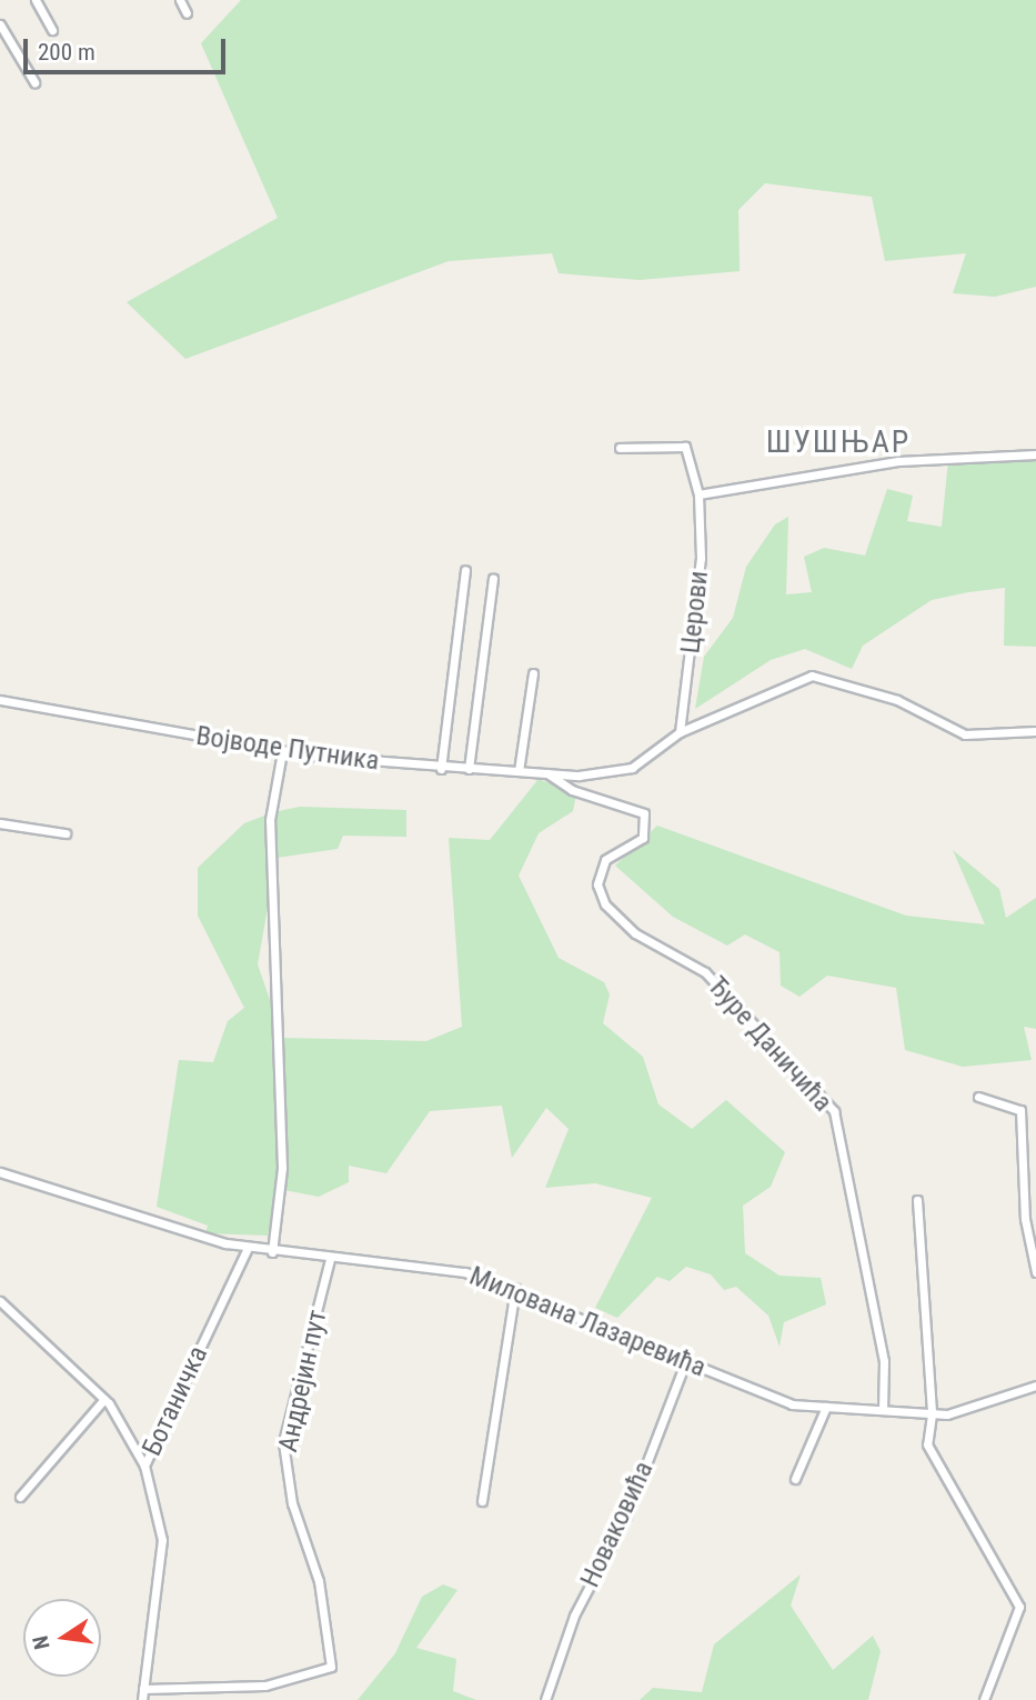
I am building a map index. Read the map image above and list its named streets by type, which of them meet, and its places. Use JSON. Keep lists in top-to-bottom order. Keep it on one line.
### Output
{"streets":{"street":["Церови","Војводе Путника","Ђуре Даничића","Милована Лазаревића","Андрејин пут","Ботаничка","Новаковића"]},"crossings":[["Церови","Војводе Путника"],["Војводе Путника","Ђуре Даничића"],["Ђуре Даничића","Милована Лазаревића"],["Милована Лазаревића","Андрејин пут"],["Милована Лазаревића","Ботаничка"],["Милована Лазаревића","Новаковића"],["Андрејин пут","Ботаничка"]],"districts":["ШУШЊАР"],"scale_bar":"200 m","north":"left"}
